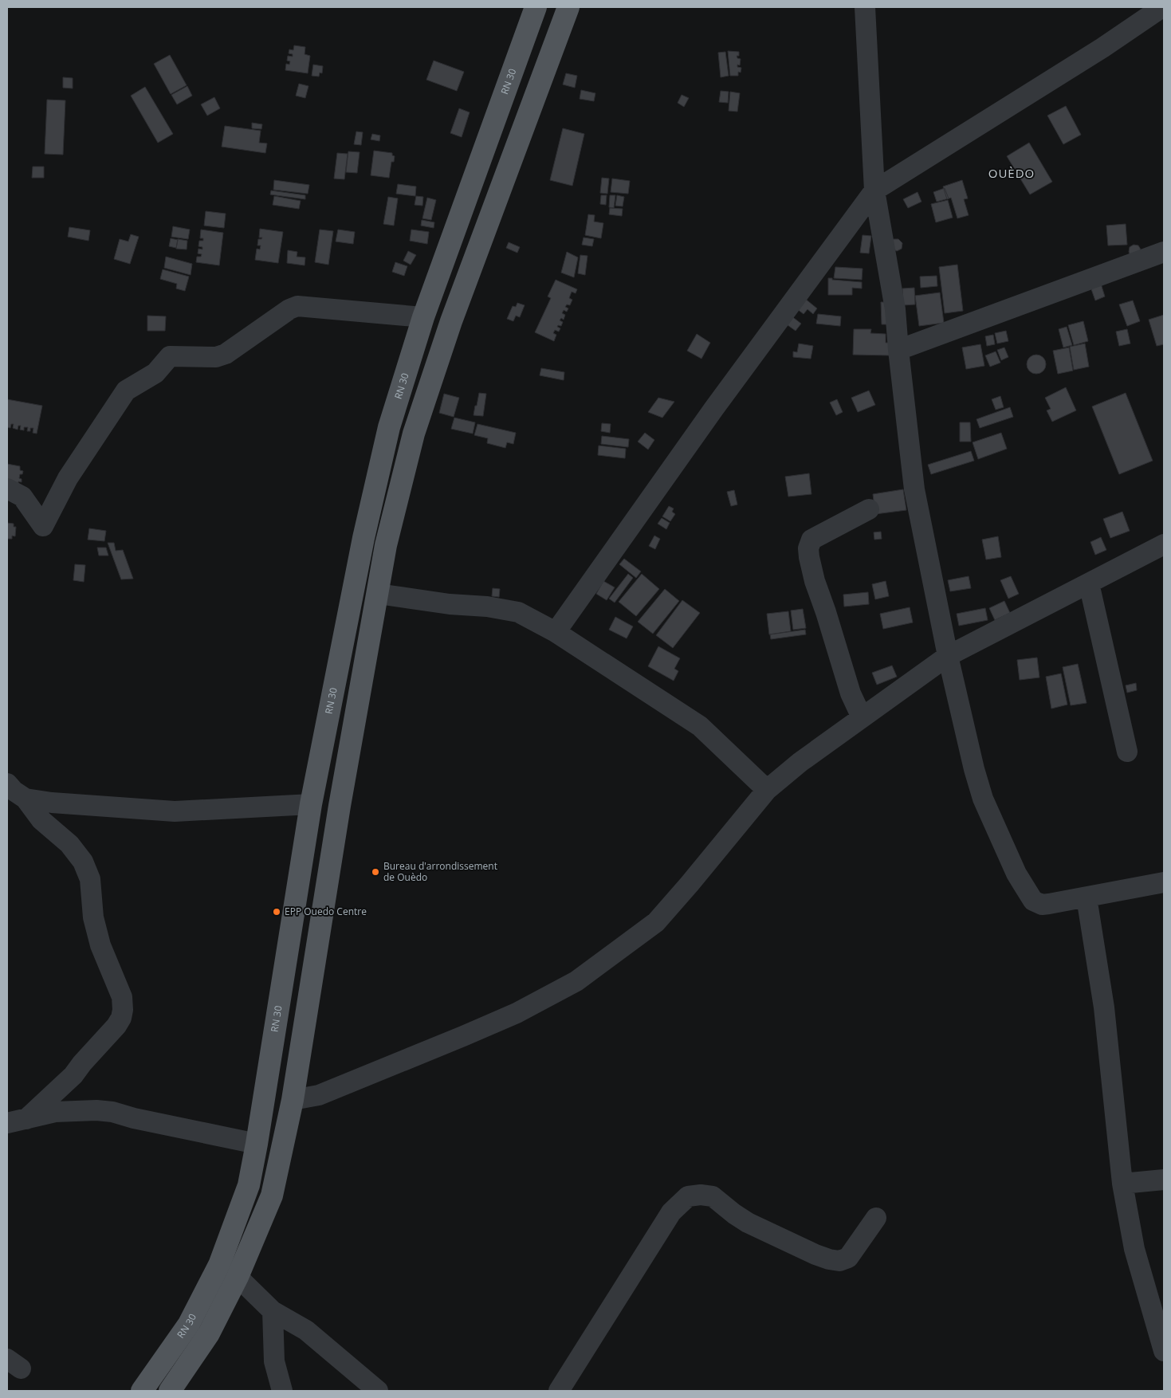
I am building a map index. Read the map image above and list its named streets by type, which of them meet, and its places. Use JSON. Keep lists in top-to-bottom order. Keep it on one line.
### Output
{"streets":{"main road":["RN 30"]},"districts":["OUÈDO"],"places":["Bureau d'arrondissement de Ouèdo","EPP Ouedo Centre"]}
